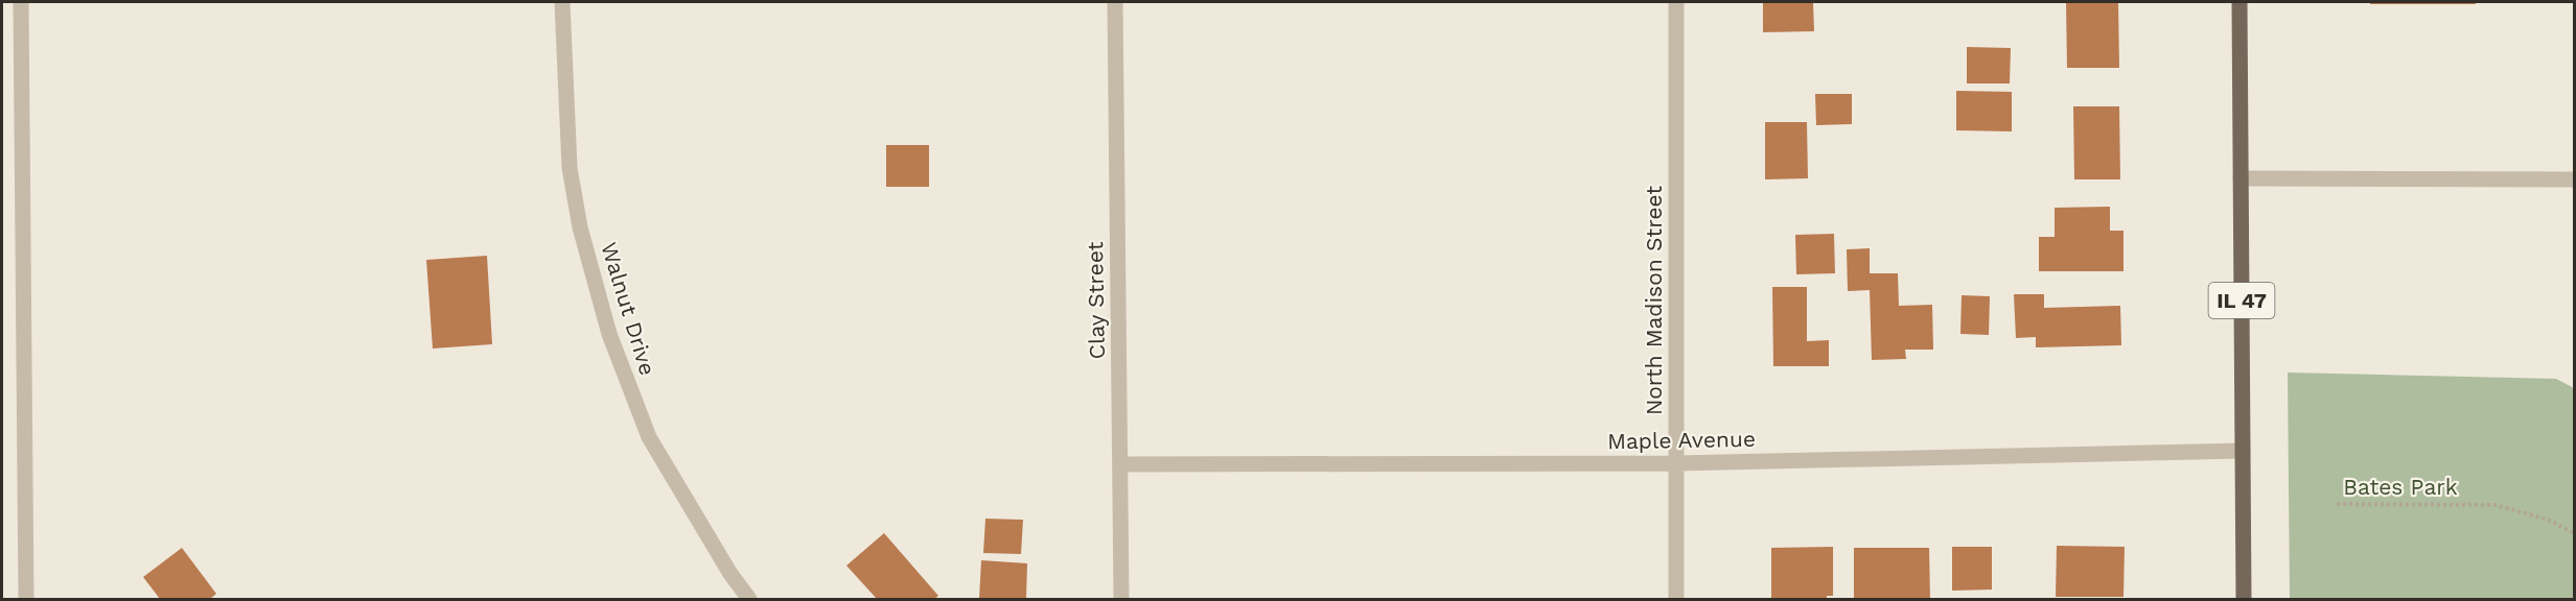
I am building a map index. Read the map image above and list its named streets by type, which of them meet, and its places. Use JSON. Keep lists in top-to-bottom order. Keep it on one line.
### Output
{"streets":{"main road":["IL 47"],"street":["Clay Street","North Madison Street","Walnut Drive","Maple Avenue"]},"crossings":[["Clay Street","Maple Avenue"],["North Madison Street","Maple Avenue"],["IL 47","Maple Avenue"]],"parks":["Bates Park"]}
